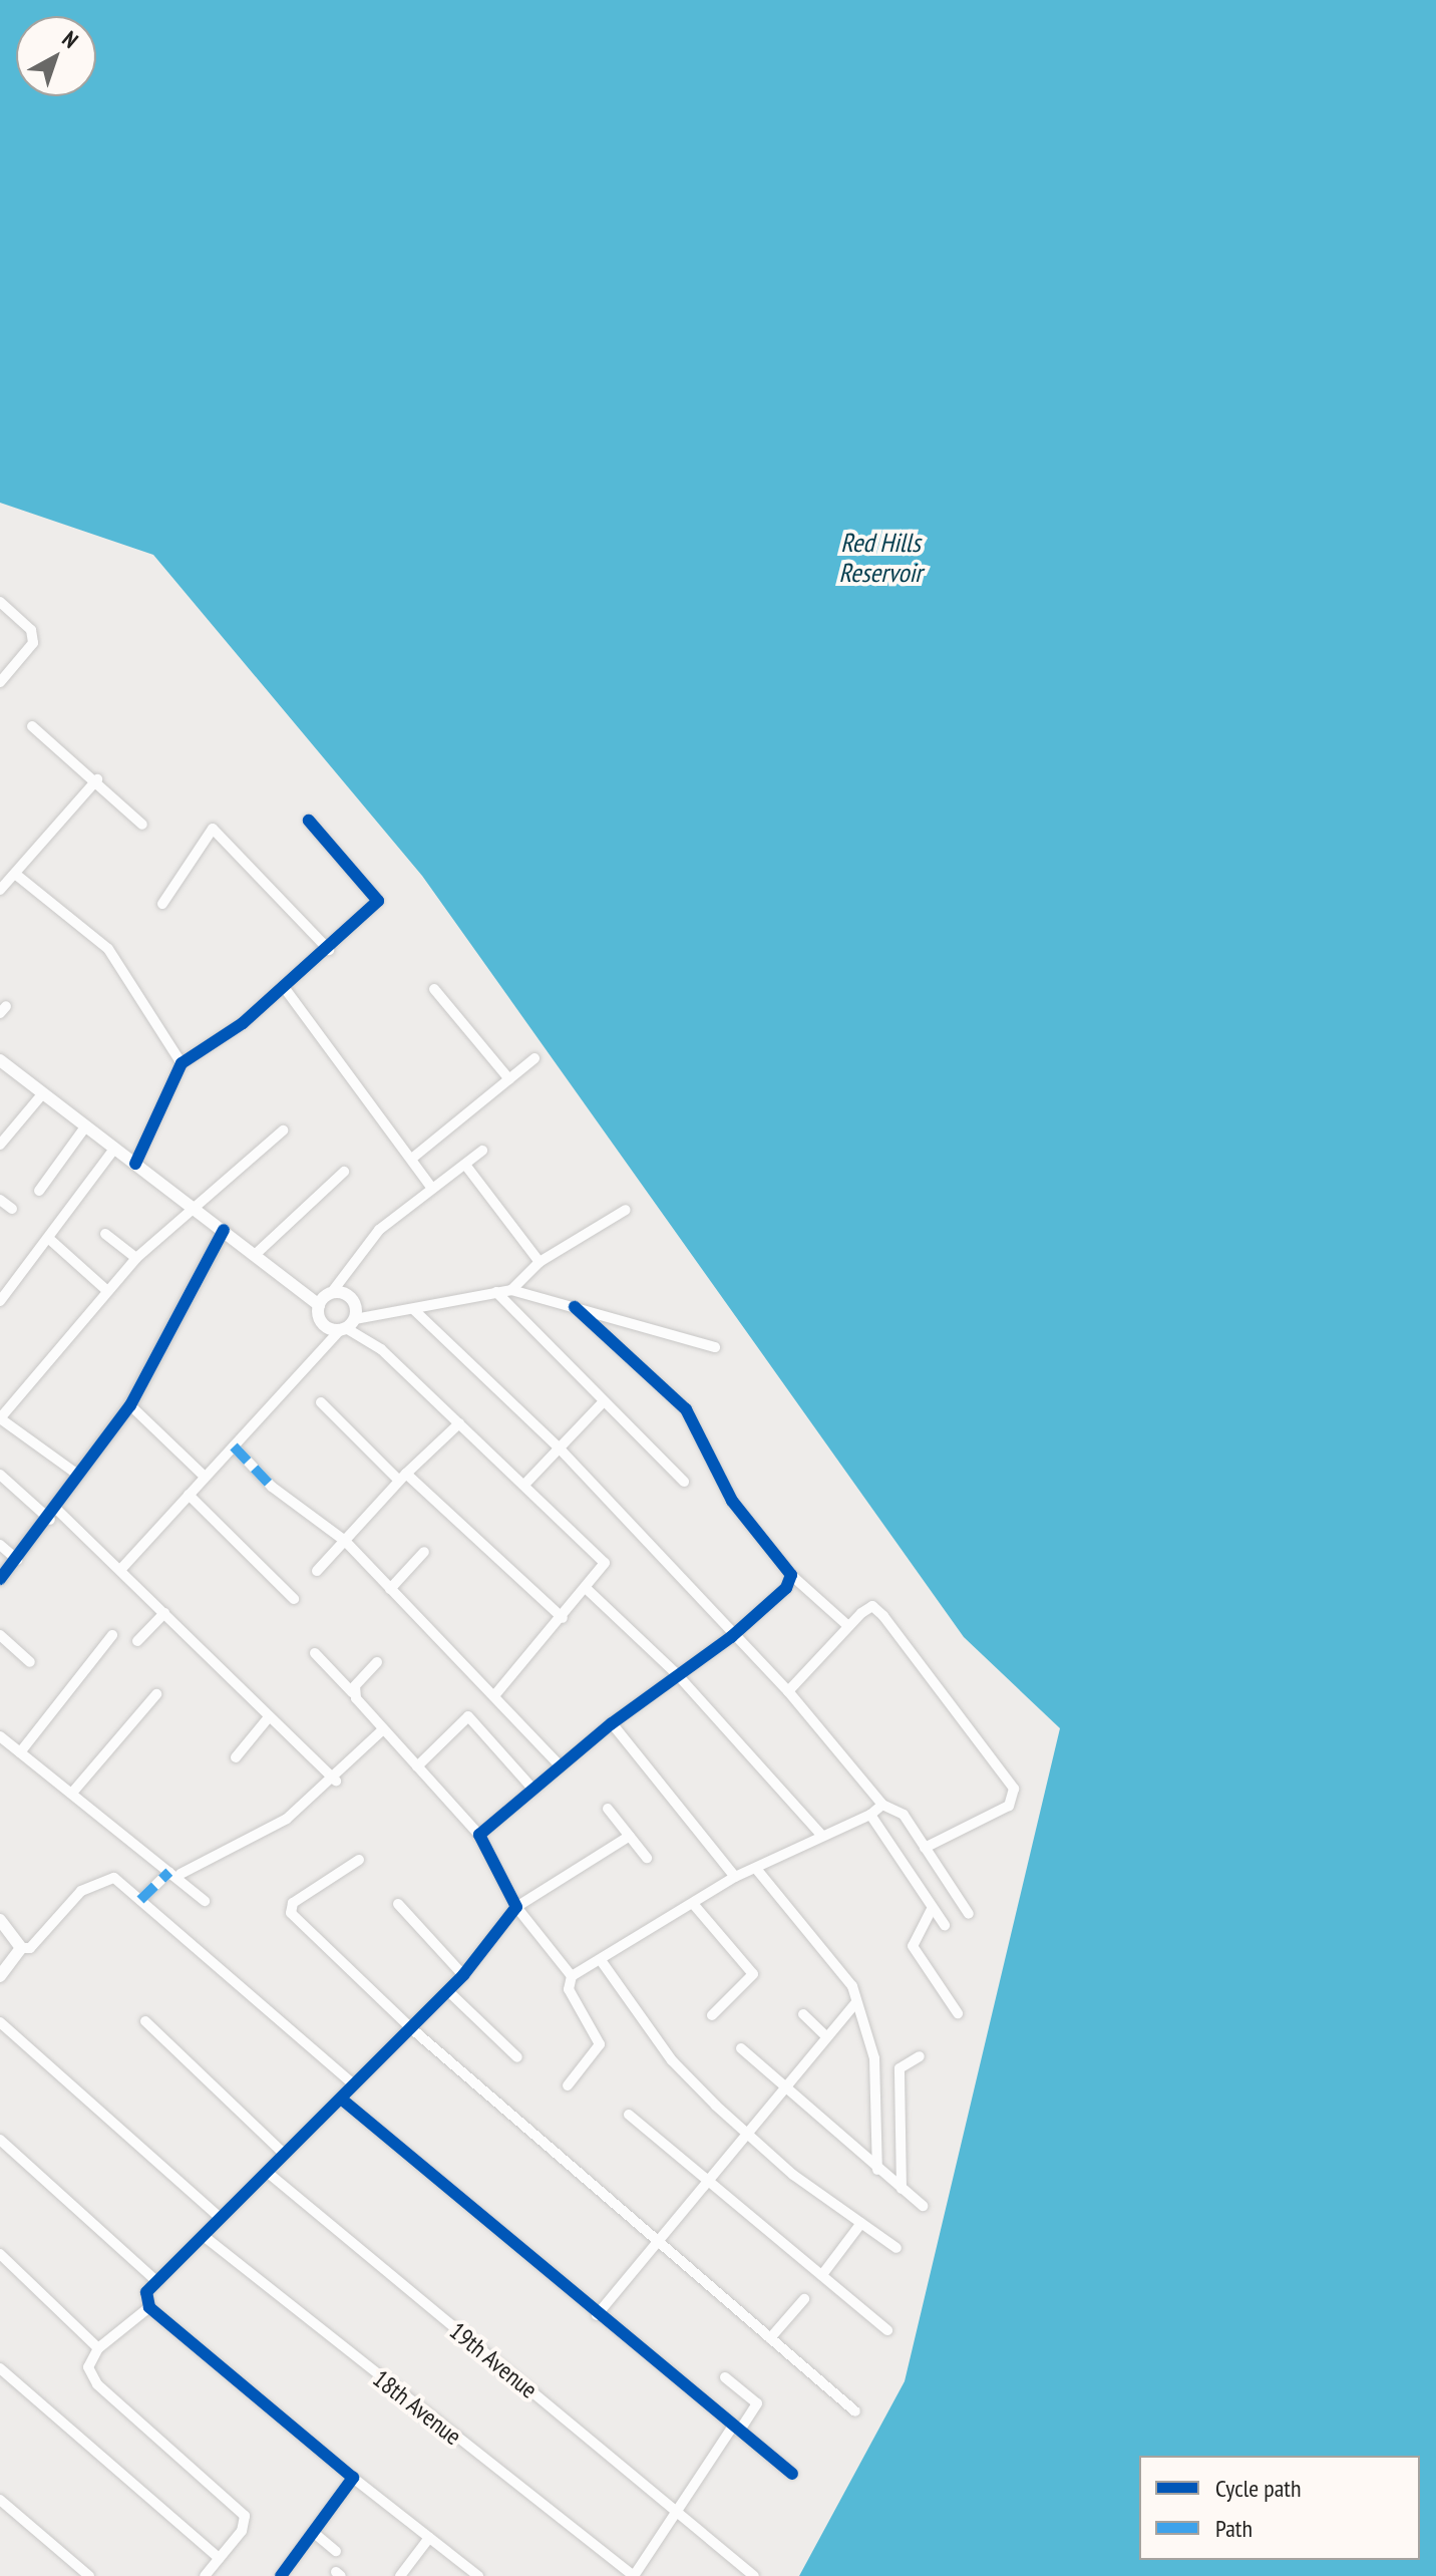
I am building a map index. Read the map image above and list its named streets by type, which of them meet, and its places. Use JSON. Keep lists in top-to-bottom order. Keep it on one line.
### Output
{"streets":{"street":["19th Avenue","18th Avenue"]},"water":["Red Hills Reservoir"],"legend":["Cycle path","Path"],"north":"top right"}
